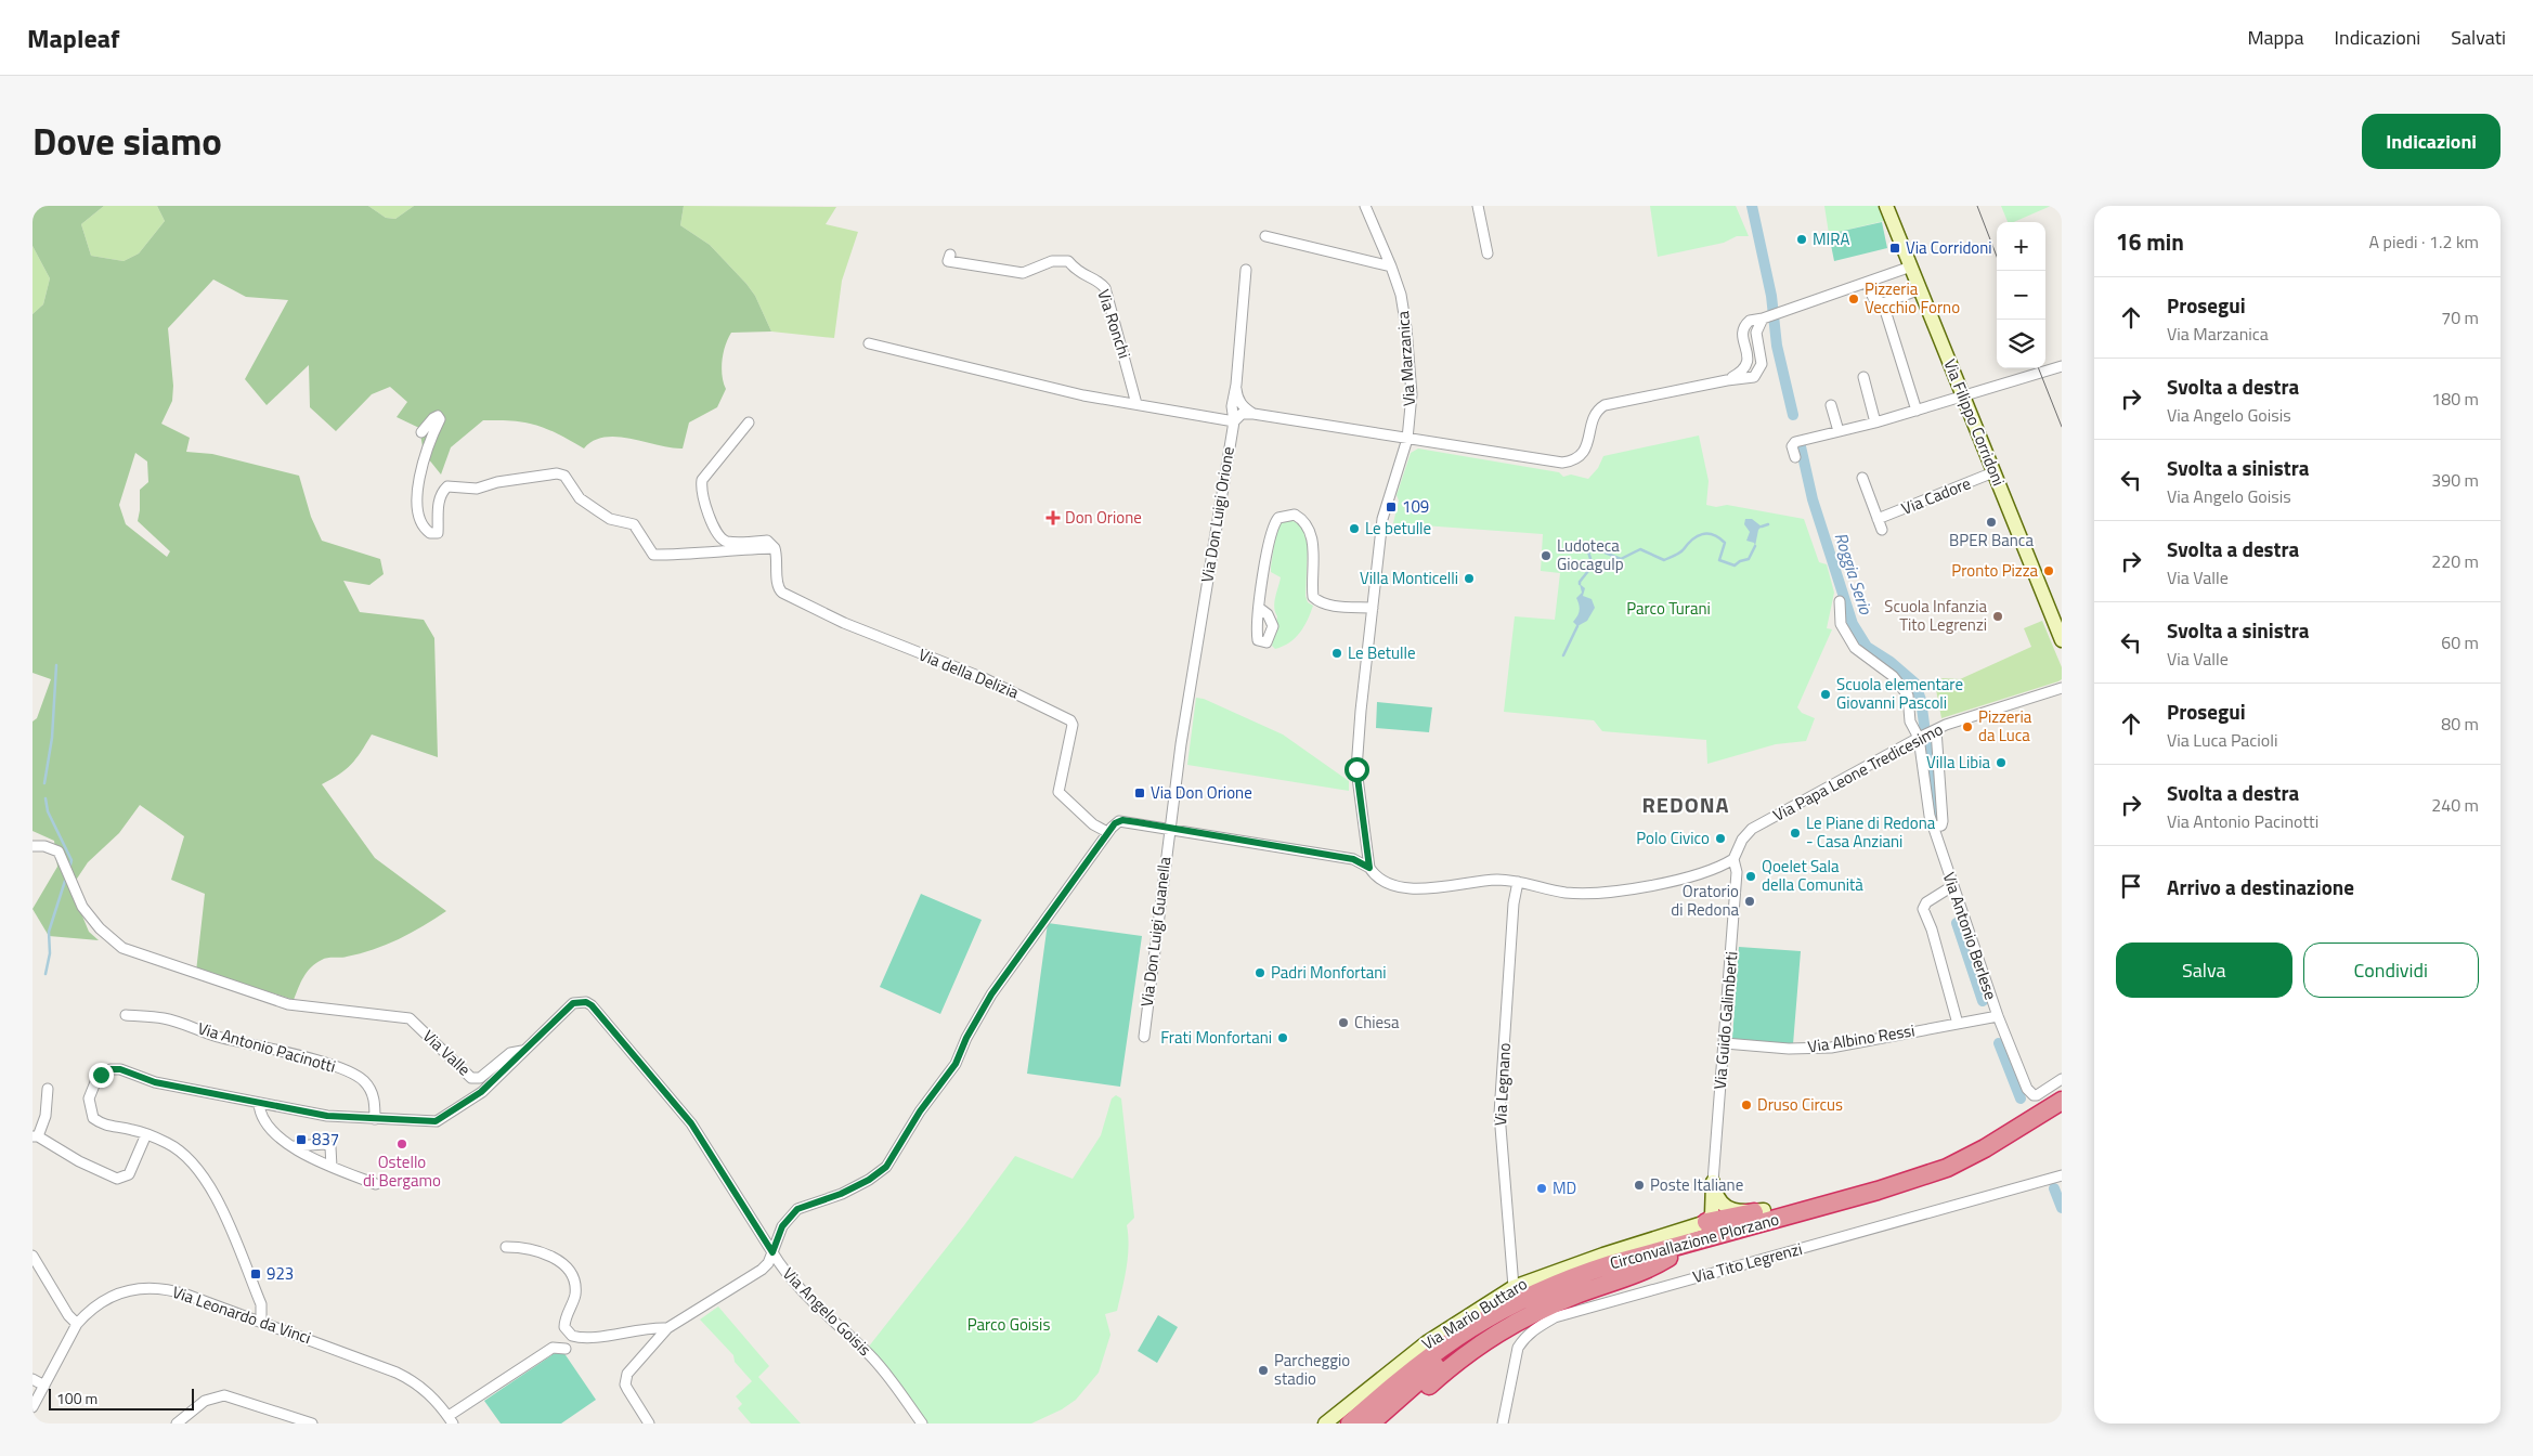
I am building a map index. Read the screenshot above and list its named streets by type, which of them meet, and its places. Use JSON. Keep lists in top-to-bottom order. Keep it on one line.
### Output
{"streets":{"highway":["Circonvallazione Plorzano"],"street":["Via Ronchi","Via Marzanica","Via Filippo Corridoni","Via Cadore","Via Don Luigi Orione","Via della Delizia","Via Papa Leone Tredicesimo","Via Don Luigi Guanella","Via Antonio Berlese","Via Guido Galimberti","Via Albino Ressi","Via Antonio Pacinotti","Via Valle","Via Legnano","Via Tito Legrenzi","Via Angelo Goisis","Via Mario Buttaro","Via Leonardo da Vinci"]},"crossings":[["Via Marzanica","Via Angelo Goisis"],["Via Filippo Corridoni","Via Cadore"],["Via Don Luigi Orione","Via Don Luigi Guanella"],["Via Don Luigi Orione","Via Angelo Goisis"],["Via della Delizia","Via Angelo Goisis"],["Via Papa Leone Tredicesimo","Via Antonio Berlese"],["Via Papa Leone Tredicesimo","Via Guido Galimberti"],["Via Papa Leone Tredicesimo","Via Angelo Goisis"],["Via Don Luigi Guanella","Via Angelo Goisis"],["Via Antonio Berlese","Via Albino Ressi"],["Via Guido Galimberti","Via Albino Ressi"],["Via Guido Galimberti","Via Angelo Goisis"],["Via Valle","Via Angelo Goisis"],["Via Legnano","Via Angelo Goisis"],["Via Legnano","Via Mario Buttaro"]],"districts":["REDONA"],"water":["Roggia Serio"],"parks":["Parco Turani","Parco Goisis"],"places":{"other":["MIRA","Pizzeria Vecchio Forno","BPER Banca","Le betulle","Ludoteca Giocagulp","Pronto Pizza","Villa Monticelli","Scuola Infanzia Tito Legrenzi","Le Betulle","Scuola elementare Giovanni Pascoli","Pizzeria da Luca","Villa Libia","Le Piane di Redona - Casa Anziani","Polo Civico","Qoelet Sala della Comunità","Oratorio di Redona","Padri Monfortani","Chiesa","Frati Monfortani","Druso Circus","Ostello di Bergamo","Poste Italiane","MD","Parcheggio stadio"],"transit":["Via Corridoni","109","Via Don Orione","837","923"],"health":["Don Orione"]},"scale_bar":"100 m","page":{"header":"Mapleaf","nav":["Mappa","Indicazioni","Salvati"],"title":"Dove siamo","buttons":["Indicazioni",["Salva","Condividi"]],"heading":["16 min","A piedi · 1.2 km"],"map_buttons":["+","−"],"list":[["Prosegui","Via Marzanica","70 m"],["Svolta a destra","Via Angelo Goisis","180 m"],["Svolta a sinistra","Via Angelo Goisis","390 m"],["Svolta a destra","Via Valle","220 m"],["Svolta a sinistra","Via Valle","60 m"],["Prosegui","Via Luca Pacioli","80 m"],["Svolta a destra","Via Antonio Pacinotti","240 m"],"Arrivo a destinazione"],"scale":"100 m"}}
